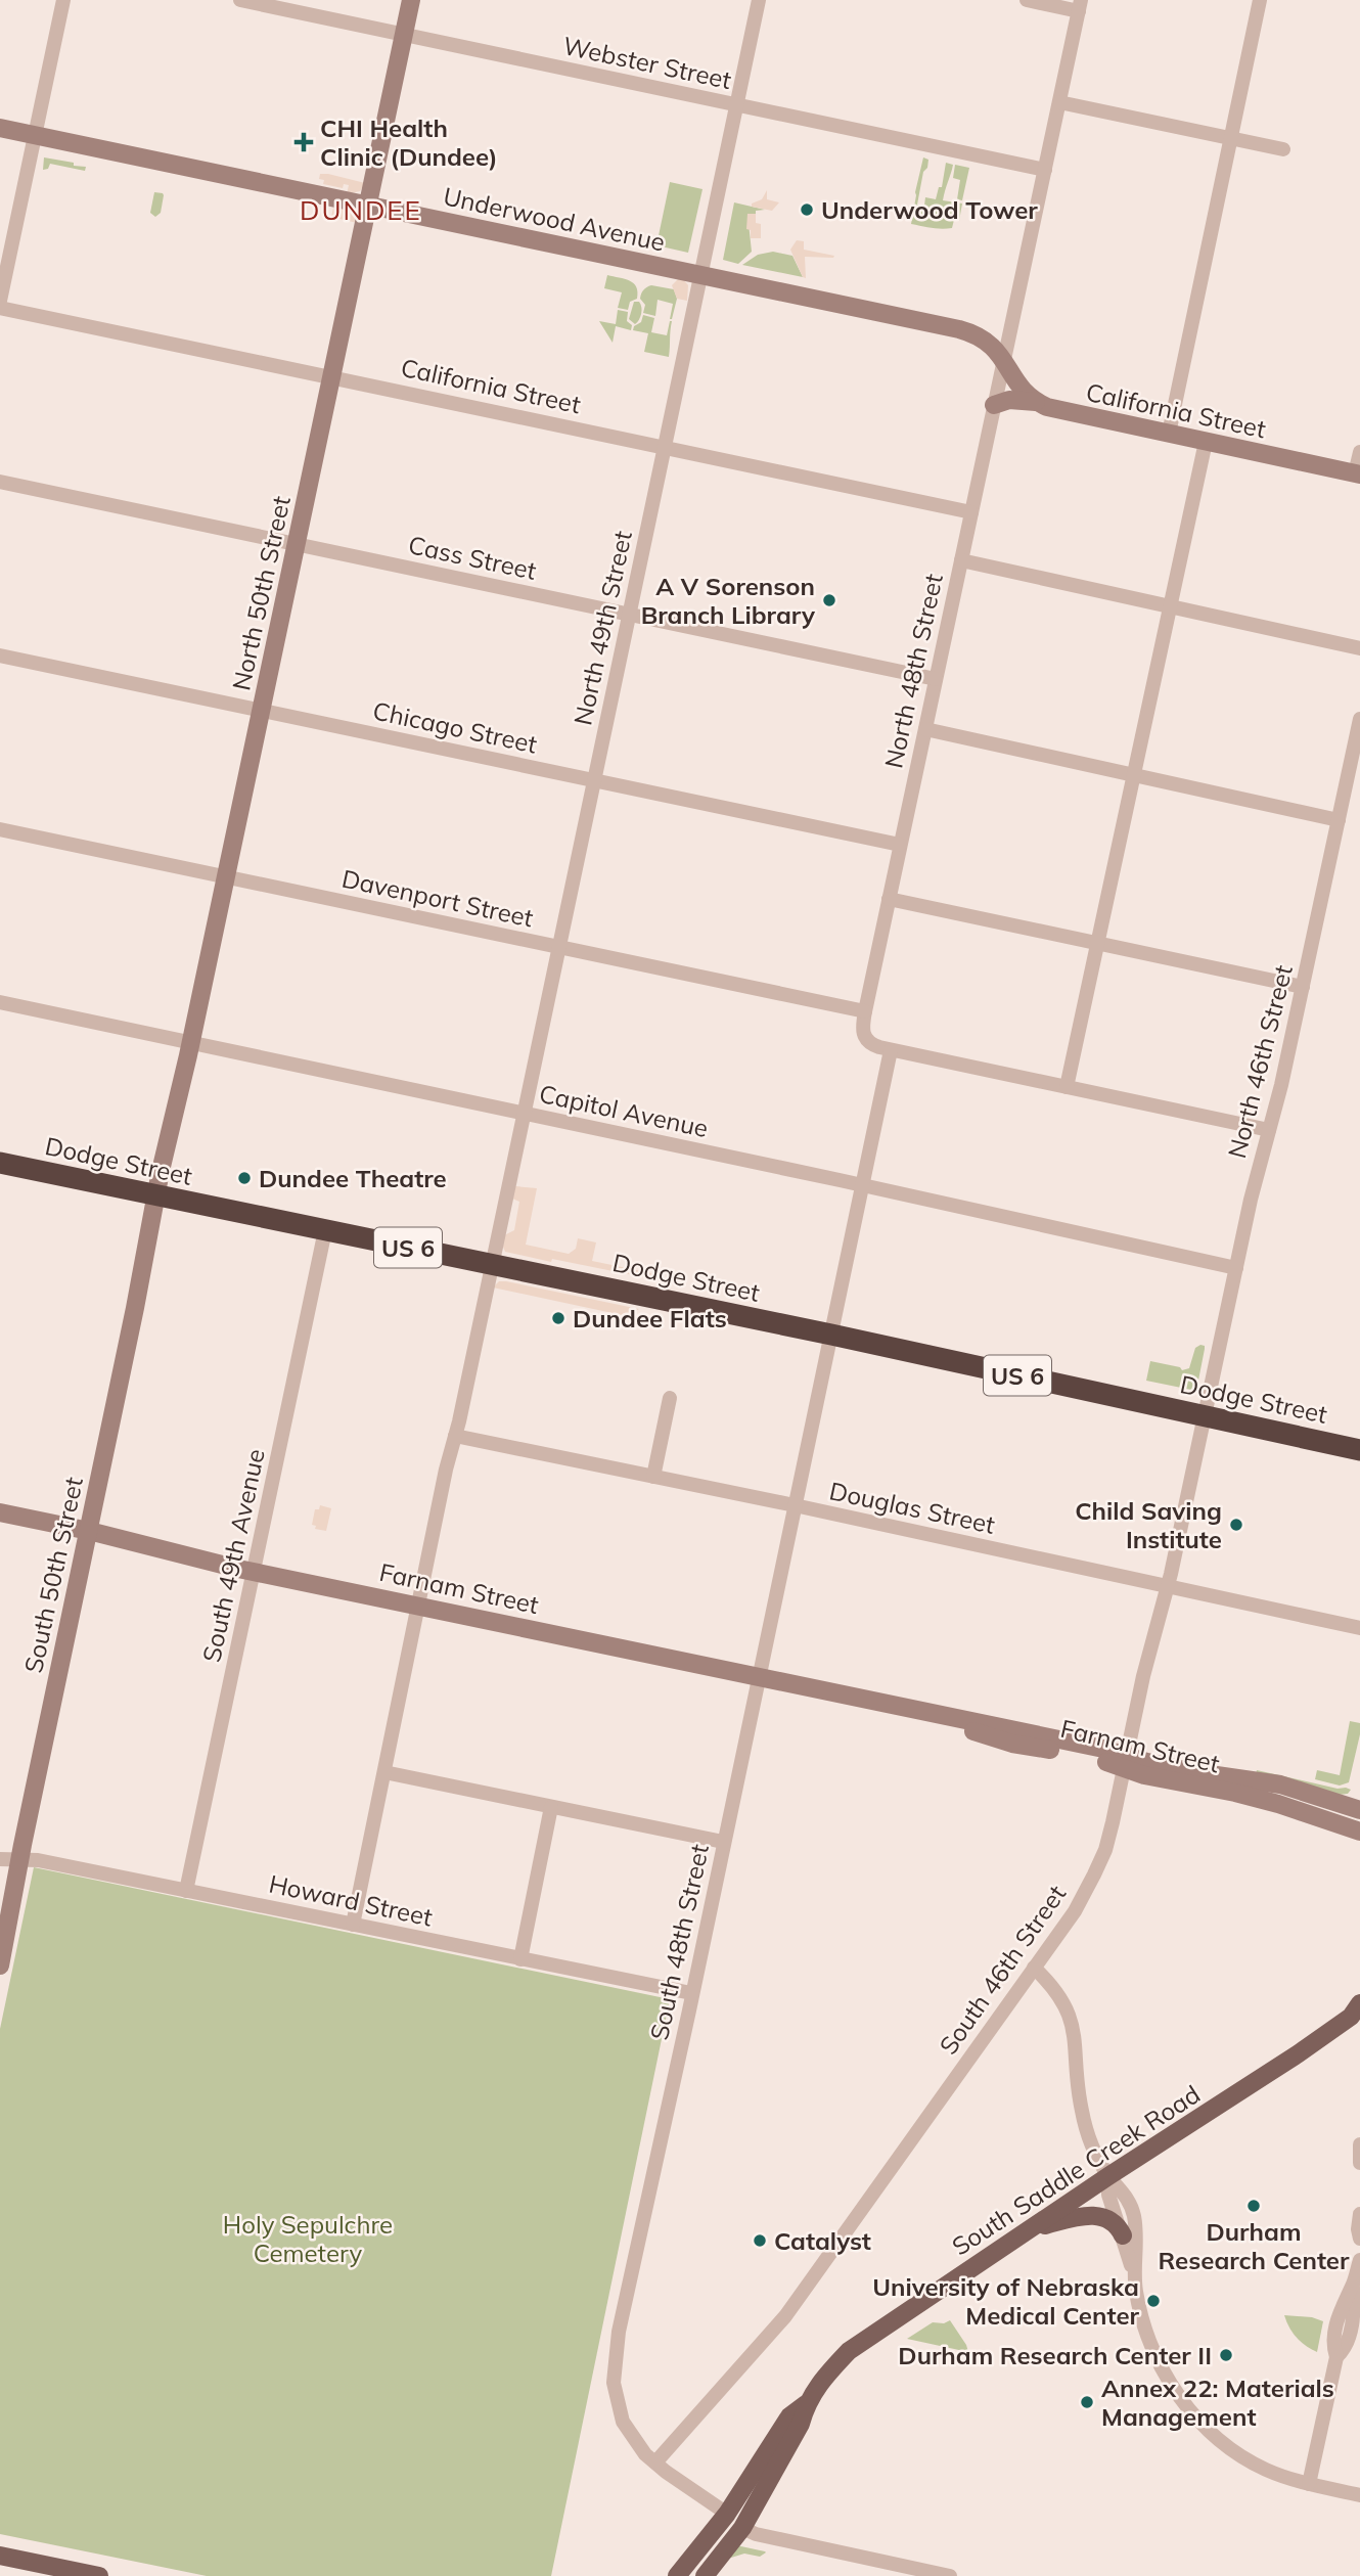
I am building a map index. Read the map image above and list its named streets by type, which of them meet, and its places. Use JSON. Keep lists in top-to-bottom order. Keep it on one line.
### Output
{"streets":{"highway":["Dodge Street","US 6"],"main road":["Underwood Avenue","California Street","North 50th Street","South 50th Street","Farnam Street","South Saddle Creek Road"],"street":["Webster Street","Cass Street","North 49th Street","North 48th Street","Chicago Street","Davenport Street","North 46th Street","Capitol Avenue","Douglas Street","South 49th Avenue","Howard Street","South 48th Street","South 46th Street"]},"crossings":[["Webster Street","North 50th Street"],["Webster Street","North 49th Street"],["Webster Street","North 48th Street"],["Underwood Avenue","North 50th Street"],["Underwood Avenue","North 49th Street"],["Underwood Avenue","North 48th Street"],["California Street","North 50th Street"],["California Street","North 49th Street"],["California Street","North 48th Street"],["Cass Street","North 50th Street"],["Cass Street","North 49th Street"],["Cass Street","North 48th Street"],["North 50th Street","Chicago Street"],["North 50th Street","Davenport Street"],["North 50th Street","Capitol Avenue"],["North 50th Street","Dodge Street"],["North 50th Street","South 50th Street"],["North 49th Street","Chicago Street"],["North 49th Street","Davenport Street"],["North 49th Street","Capitol Avenue"],["North 49th Street","Dodge Street"],["North 49th Street","Douglas Street"],["North 49th Street","Farnam Street"],["North 49th Street","Howard Street"],["North 48th Street","Chicago Street"],["North 48th Street","Davenport Street"],["North 46th Street","Capitol Avenue"],["North 46th Street","Dodge Street"],["North 46th Street","South 46th Street"],["Dodge Street","South 49th Avenue"],["Dodge Street","South 50th Street"],["Dodge Street","South 48th Street"],["Dodge Street","South 46th Street"],["Douglas Street","South 48th Street"],["Douglas Street","South 46th Street"],["South 49th Avenue","Farnam Street"],["South 49th Avenue","Howard Street"],["South 50th Street","Farnam Street"],["South 50th Street","Howard Street"],["Farnam Street","South 48th Street"],["Farnam Street","South 46th Street"],["Howard Street","South 48th Street"],["South 48th Street","South 46th Street"],["South 48th Street","South Saddle Creek Road"]],"districts":["DUNDEE"],"parks":["Holy Sepulchre Cemetery"],"places":{"health":["CHI Health Clinic (Dundee)"],"other":["Underwood Tower","A V Sorenson Branch Library","Dundee Theatre","Dundee Flats","Child Saving Institute","Durham Research Center","Catalyst","University of Nebraska Medical Center","Durham Research Center II","Annex 22: Materials Management"]}}
